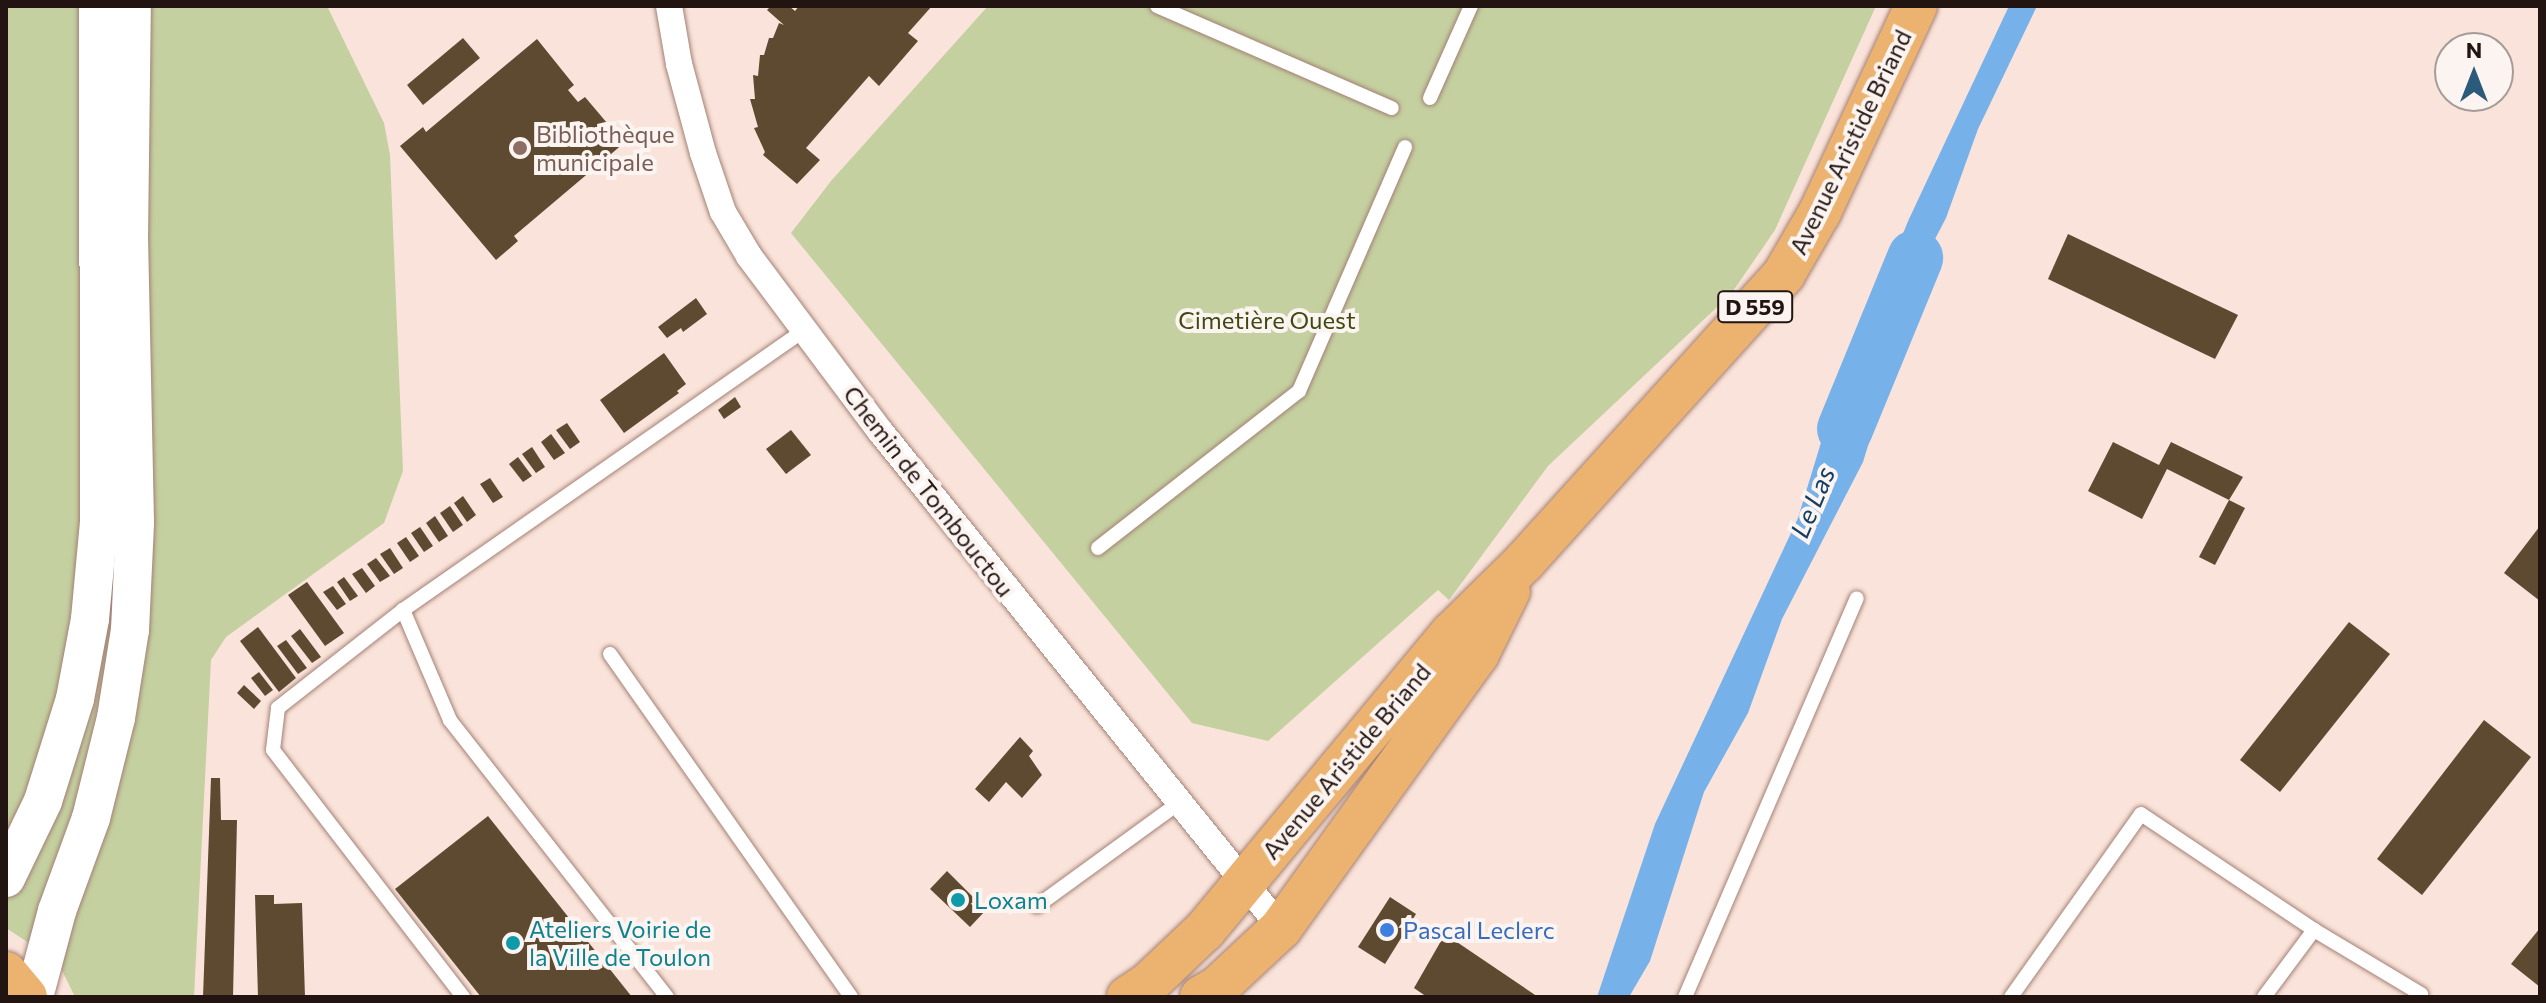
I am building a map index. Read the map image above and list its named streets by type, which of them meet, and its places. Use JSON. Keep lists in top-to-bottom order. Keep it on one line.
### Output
{"streets":{"main road":["Avenue Aristide Briand","D 559"],"street":["Chemin de Tombouctou"]},"crossings":[["Avenue Aristide Briand","D 559"],["Avenue Aristide Briand","Chemin de Tombouctou"]],"water":["Le Las"],"parks":["Cimetière Ouest"],"places":["Bibliothèque municipale","Loxam","Pascal Leclerc","Ateliers Voirie de la Ville de Toulon"],"north":"top"}
